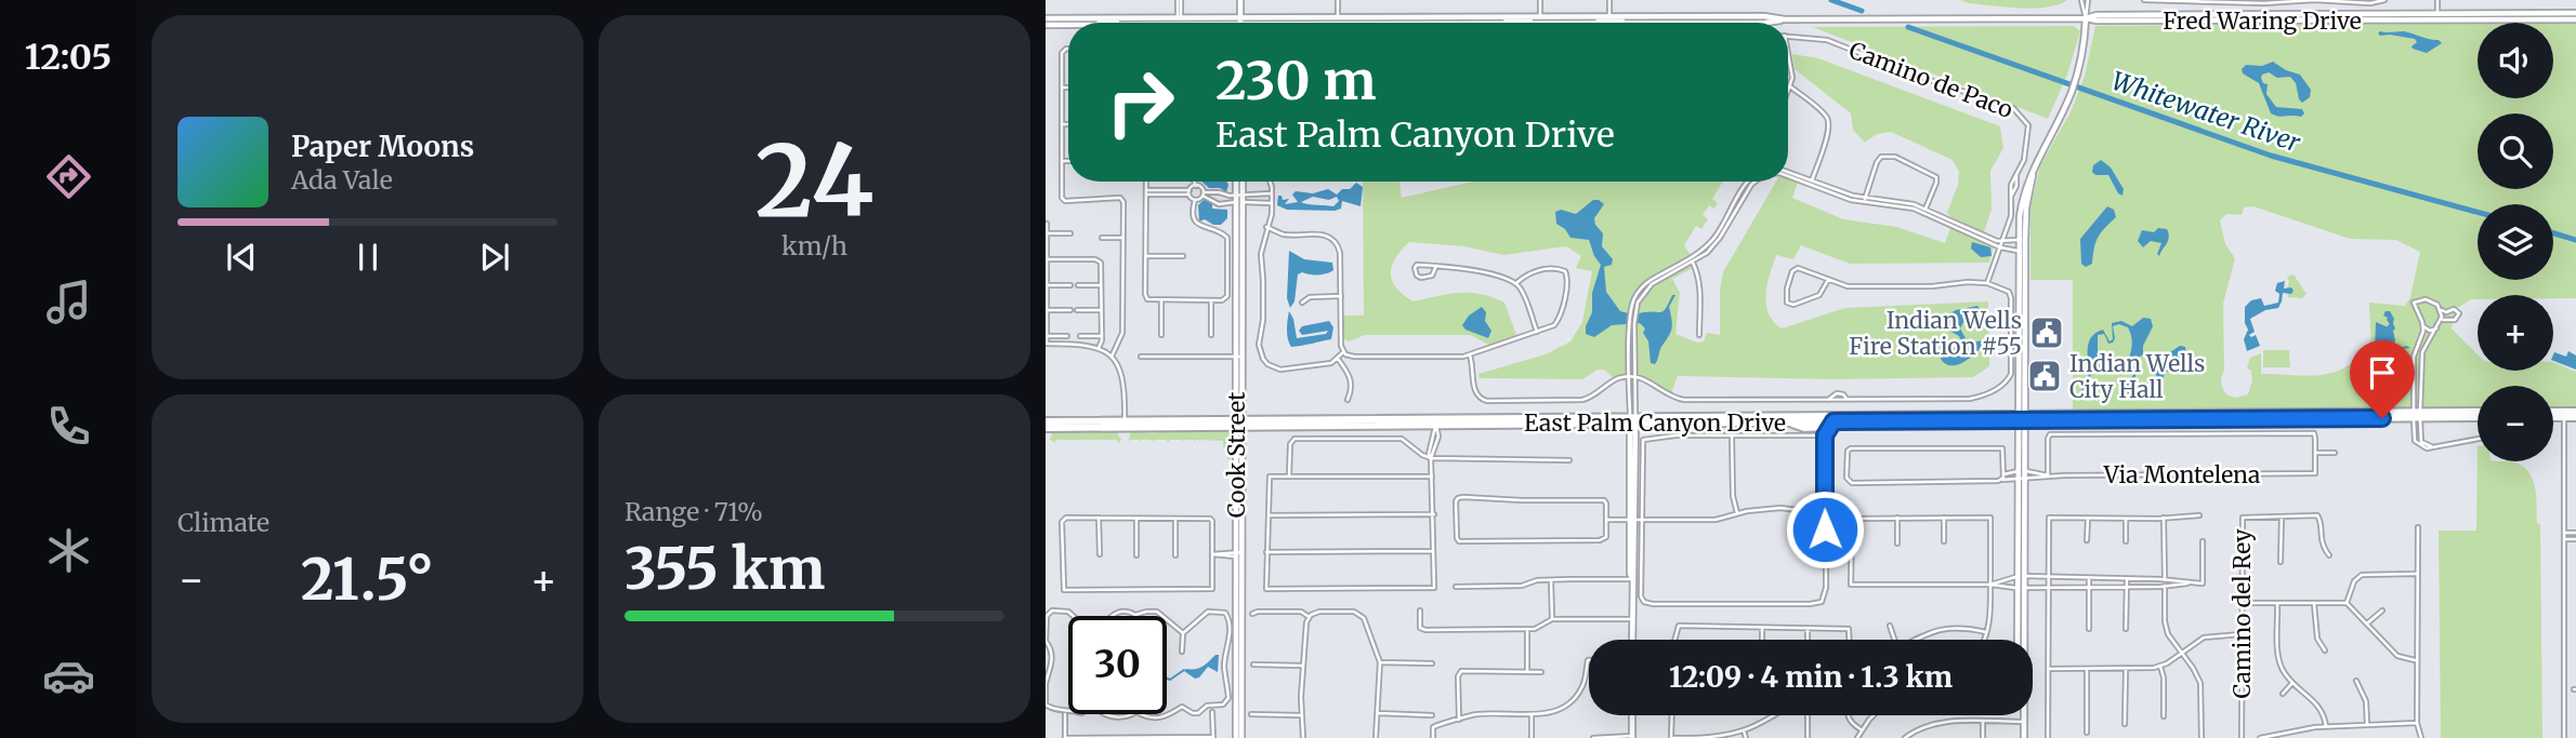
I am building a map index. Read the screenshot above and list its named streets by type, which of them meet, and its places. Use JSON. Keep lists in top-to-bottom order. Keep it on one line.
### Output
{"streets":{"main road":["Fred Waring Drive","East Palm Canyon Drive","Cook Street"],"street":["Camino de Paco","Via Montelena","Camino del Rey"]},"crossings":[["East Palm Canyon Drive","Cook Street"]],"water":["Whitewater River"],"places":{"public building":["Indian Wells Fire Station #55","Indian Wells City Hall"]},"page":{"tabs":"12:05","tile":[["24","km/h"],"Climate",["Range · 71%","355 km"]],"map_buttons":["+","−"],"turn":["230 m","East Palm Canyon Drive"],"song":["Paper Moons","Ada Vale"],"heat":["−","21.5°","+"],"limit":"30","trip":"12:09 · 4 min · 1.3 km"}}
